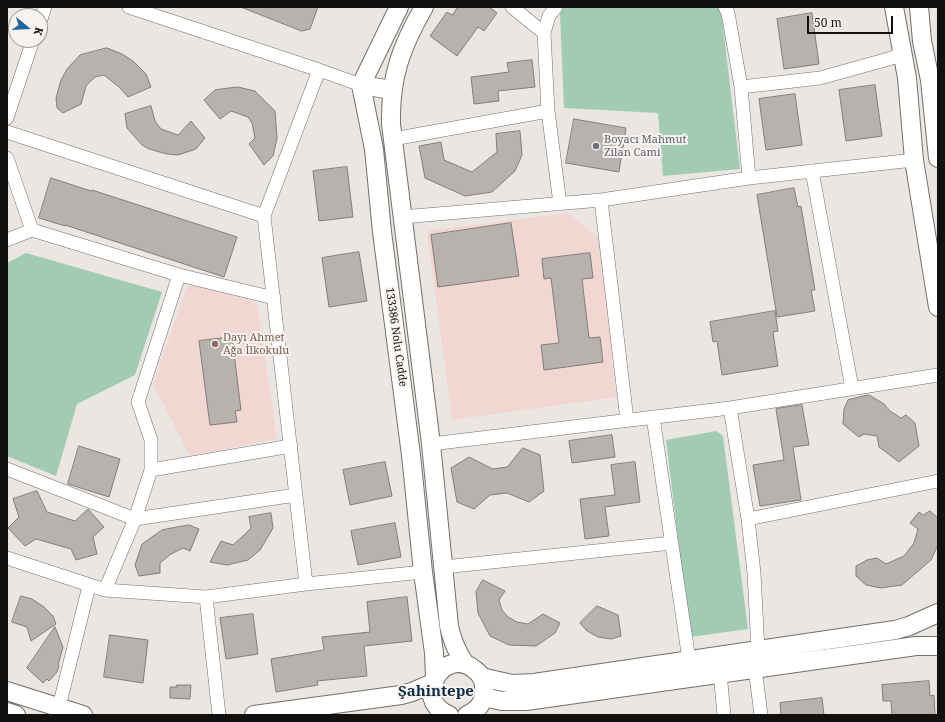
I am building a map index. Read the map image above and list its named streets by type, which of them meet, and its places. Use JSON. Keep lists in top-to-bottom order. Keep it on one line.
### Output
{"streets":{"street":["133386 Nolu Cadde"]},"districts":["Şahintepe"],"places":["Boyacı Mahmut Zilan Cami","Dayı Ahmet Ağa İlkokulu"],"scale_bar":"50 m","north":"right"}
